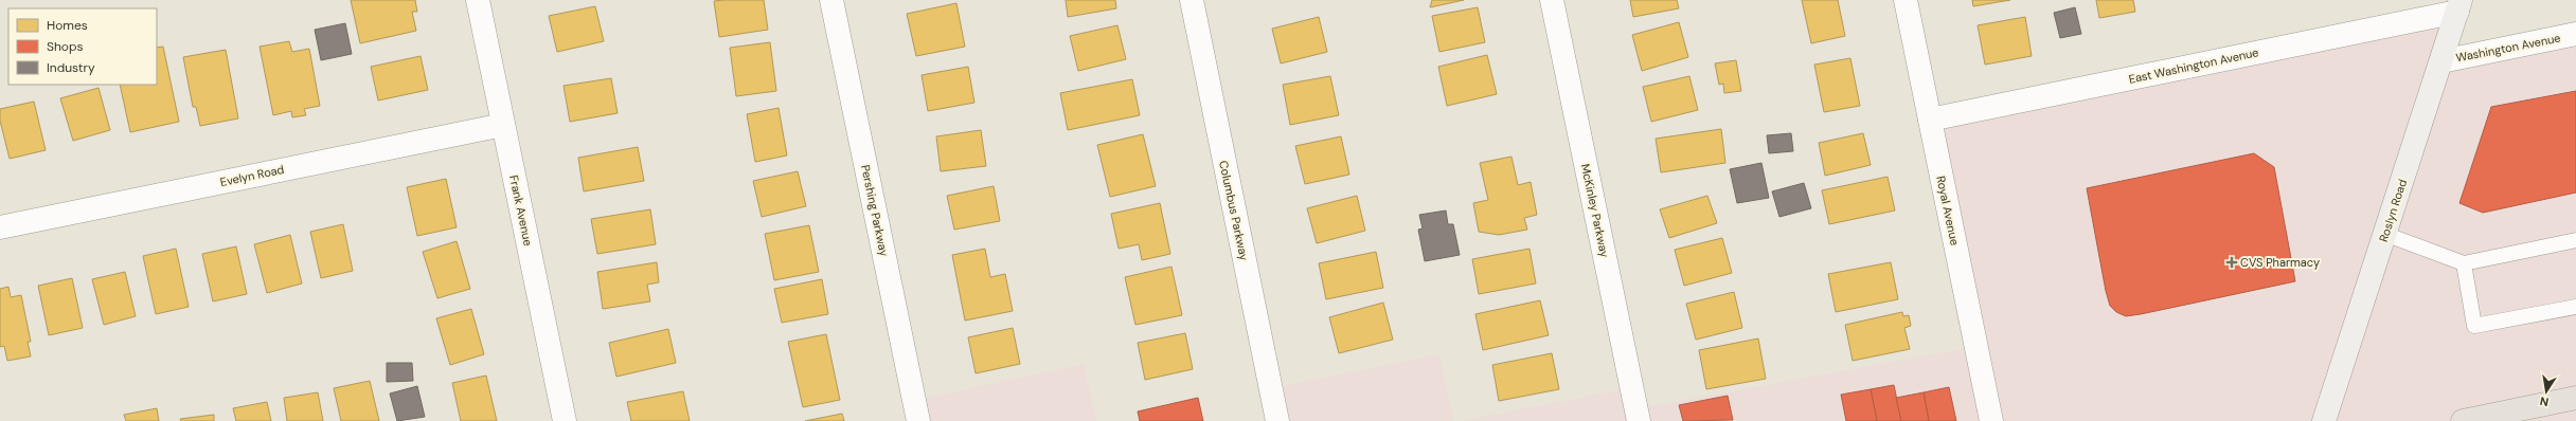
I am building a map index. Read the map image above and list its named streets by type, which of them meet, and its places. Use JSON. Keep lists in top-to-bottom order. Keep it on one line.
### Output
{"streets":{"main road":["Roslyn Road"],"street":["Washington Avenue","East Washington Avenue","Evelyn Road","Frank Avenue","Pershing Parkway","Columbus Parkway","McKinley Parkway","Royal Avenue"]},"crossings":[["Washington Avenue","Roslyn Road"],["East Washington Avenue","Royal Avenue"],["East Washington Avenue","Roslyn Road"],["Evelyn Road","Frank Avenue"]],"places":{"health":["CVS Pharmacy"]},"legend":["Homes","Shops","Industry"],"north":"bottom"}
